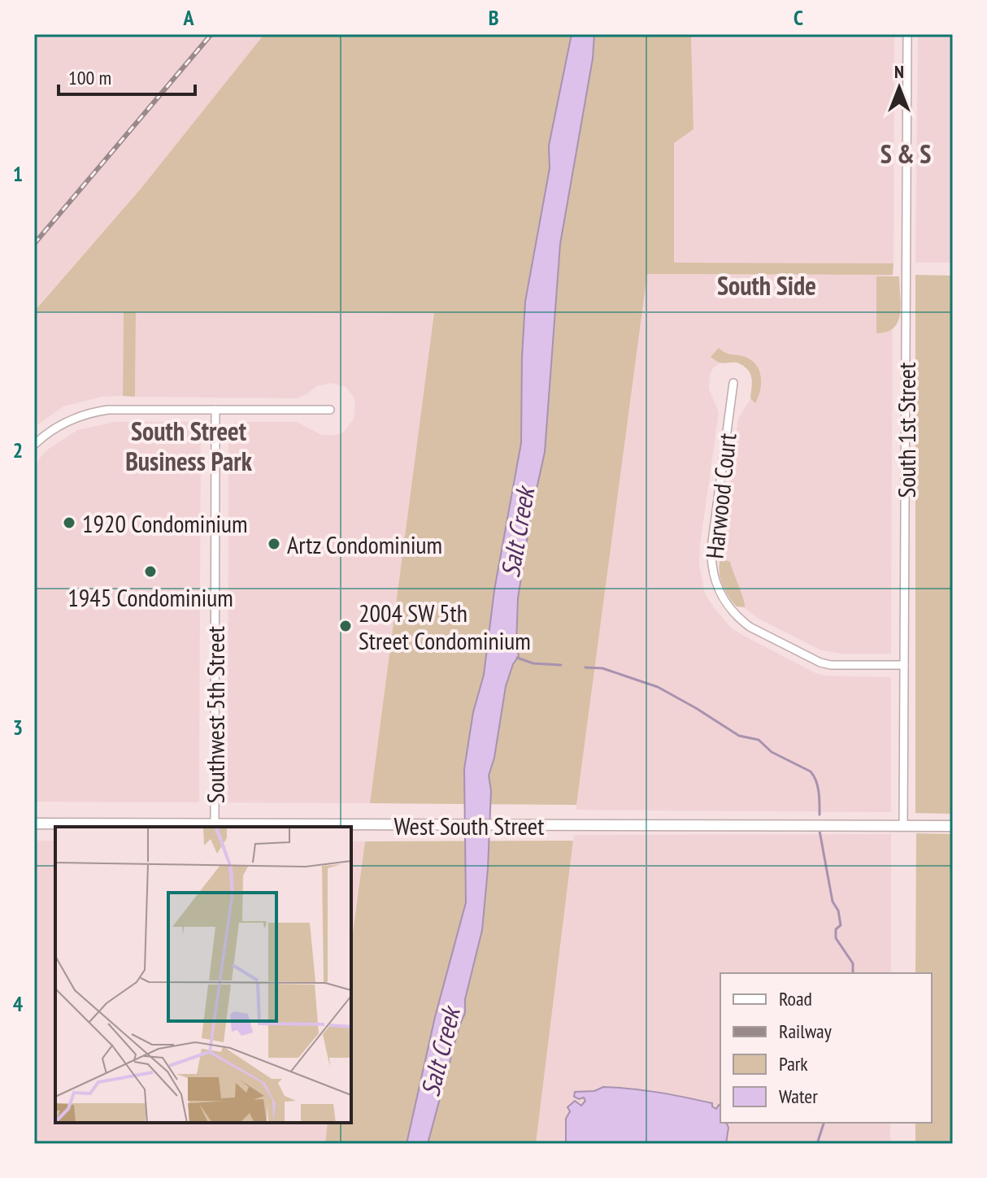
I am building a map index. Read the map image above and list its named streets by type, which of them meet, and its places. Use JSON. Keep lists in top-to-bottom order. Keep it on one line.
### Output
{"streets":{"street":["South 1st Street","Harwood Court","Southwest 5th Street","West South Street"]},"crossings":[["South 1st Street","Harwood Court"],["South 1st Street","West South Street"],["Southwest 5th Street","West South Street"]],"districts":["S & S","South Side","South Street Business Park"],"water":["Salt Creek"],"places":["1920 Condominium","Artz Condominium","1945 Condominium","2004 SW 5th Street Condominium"],"legend":["Road","Railway","Park","Water"],"scale_bar":"100 m","north":"top","grid":{"columns":["A","B","C"],"rows":["1","2","3","4"]}}
